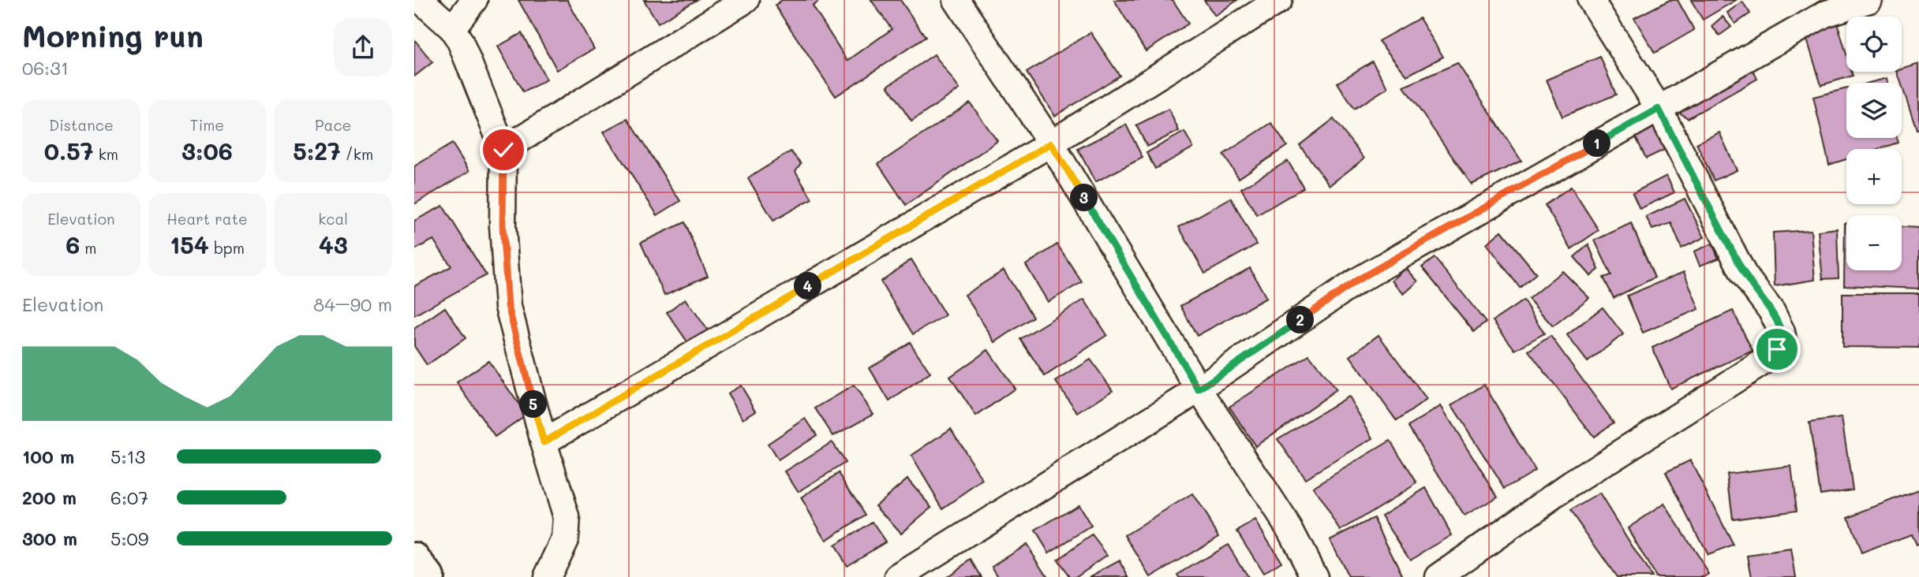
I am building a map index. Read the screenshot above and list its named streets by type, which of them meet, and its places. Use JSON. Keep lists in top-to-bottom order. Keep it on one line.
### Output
{"page":{"heading":["Morning run","06:31"],"map_buttons":["+","−"],"stats":[["Distance","0.57 km"],["Time","3:06"],["Pace","5:27 /km"],["Elevation","6 m"],["Heart rate","154 bpm"],["kcal","43"]],"pins":["1","3","4","2","5"],"chart":["Elevation","84–90 m"],"list":[{"name":"100 m","note":"5:13"},{"name":"200 m","note":"6:07"},{"name":"300 m","note":"5:09"}]}}
